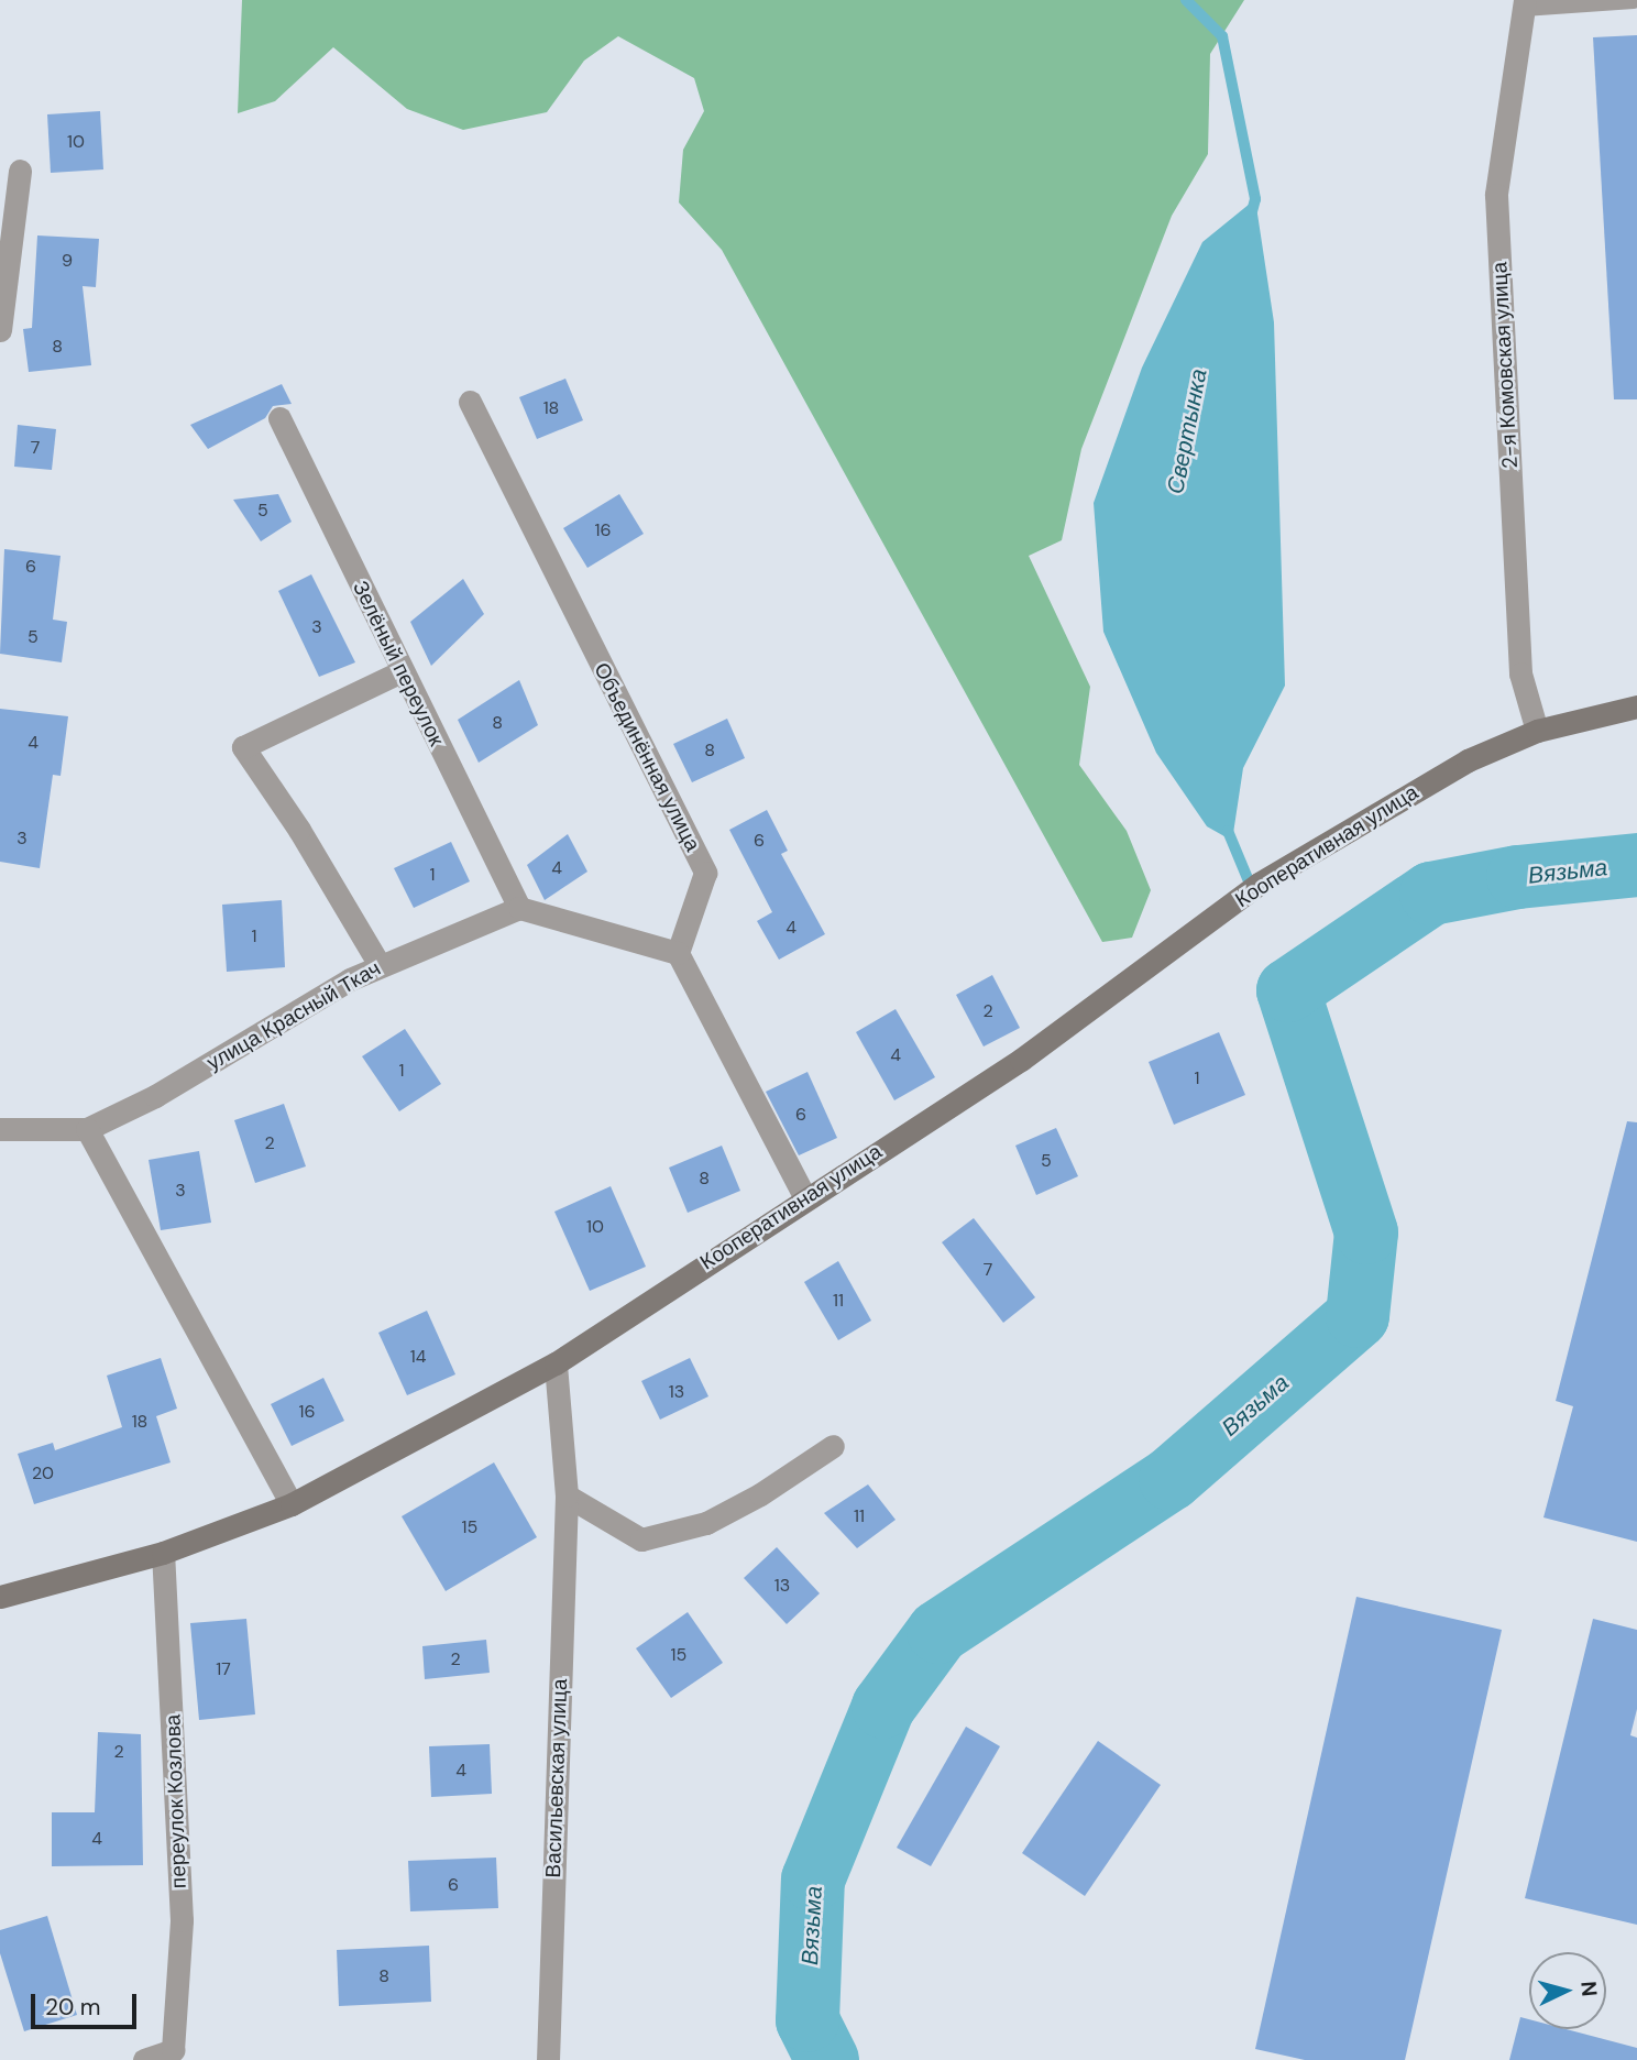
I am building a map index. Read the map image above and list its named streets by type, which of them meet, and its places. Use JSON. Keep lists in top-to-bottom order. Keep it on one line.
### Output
{"streets":{"street":["2-я Комовская улица","Зелёный переулок","Объединённая улица","Кооперативная улица","улица Красный Ткач","Васильевская улица","переулок Козлова"]},"crossings":[["2-я Комовская улица","Кооперативная улица"],["Зелёный переулок","улица Красный Ткач"],["Кооперативная улица","Васильевская улица"],["Кооперативная улица","переулок Козлова"]],"water":["Свертынка","Вязьма"],"house_numbers":["10","9","8","18","7","5","16","6","3","5","8","4","8","3","6","4","1","4","1","2","4","1","1","6","2","5","8","3","10","7","11","14","13","16","18","20","11","15","13","15","2","17","2","4","4","6","8"],"scale_bar":"20 m","north":"right"}
